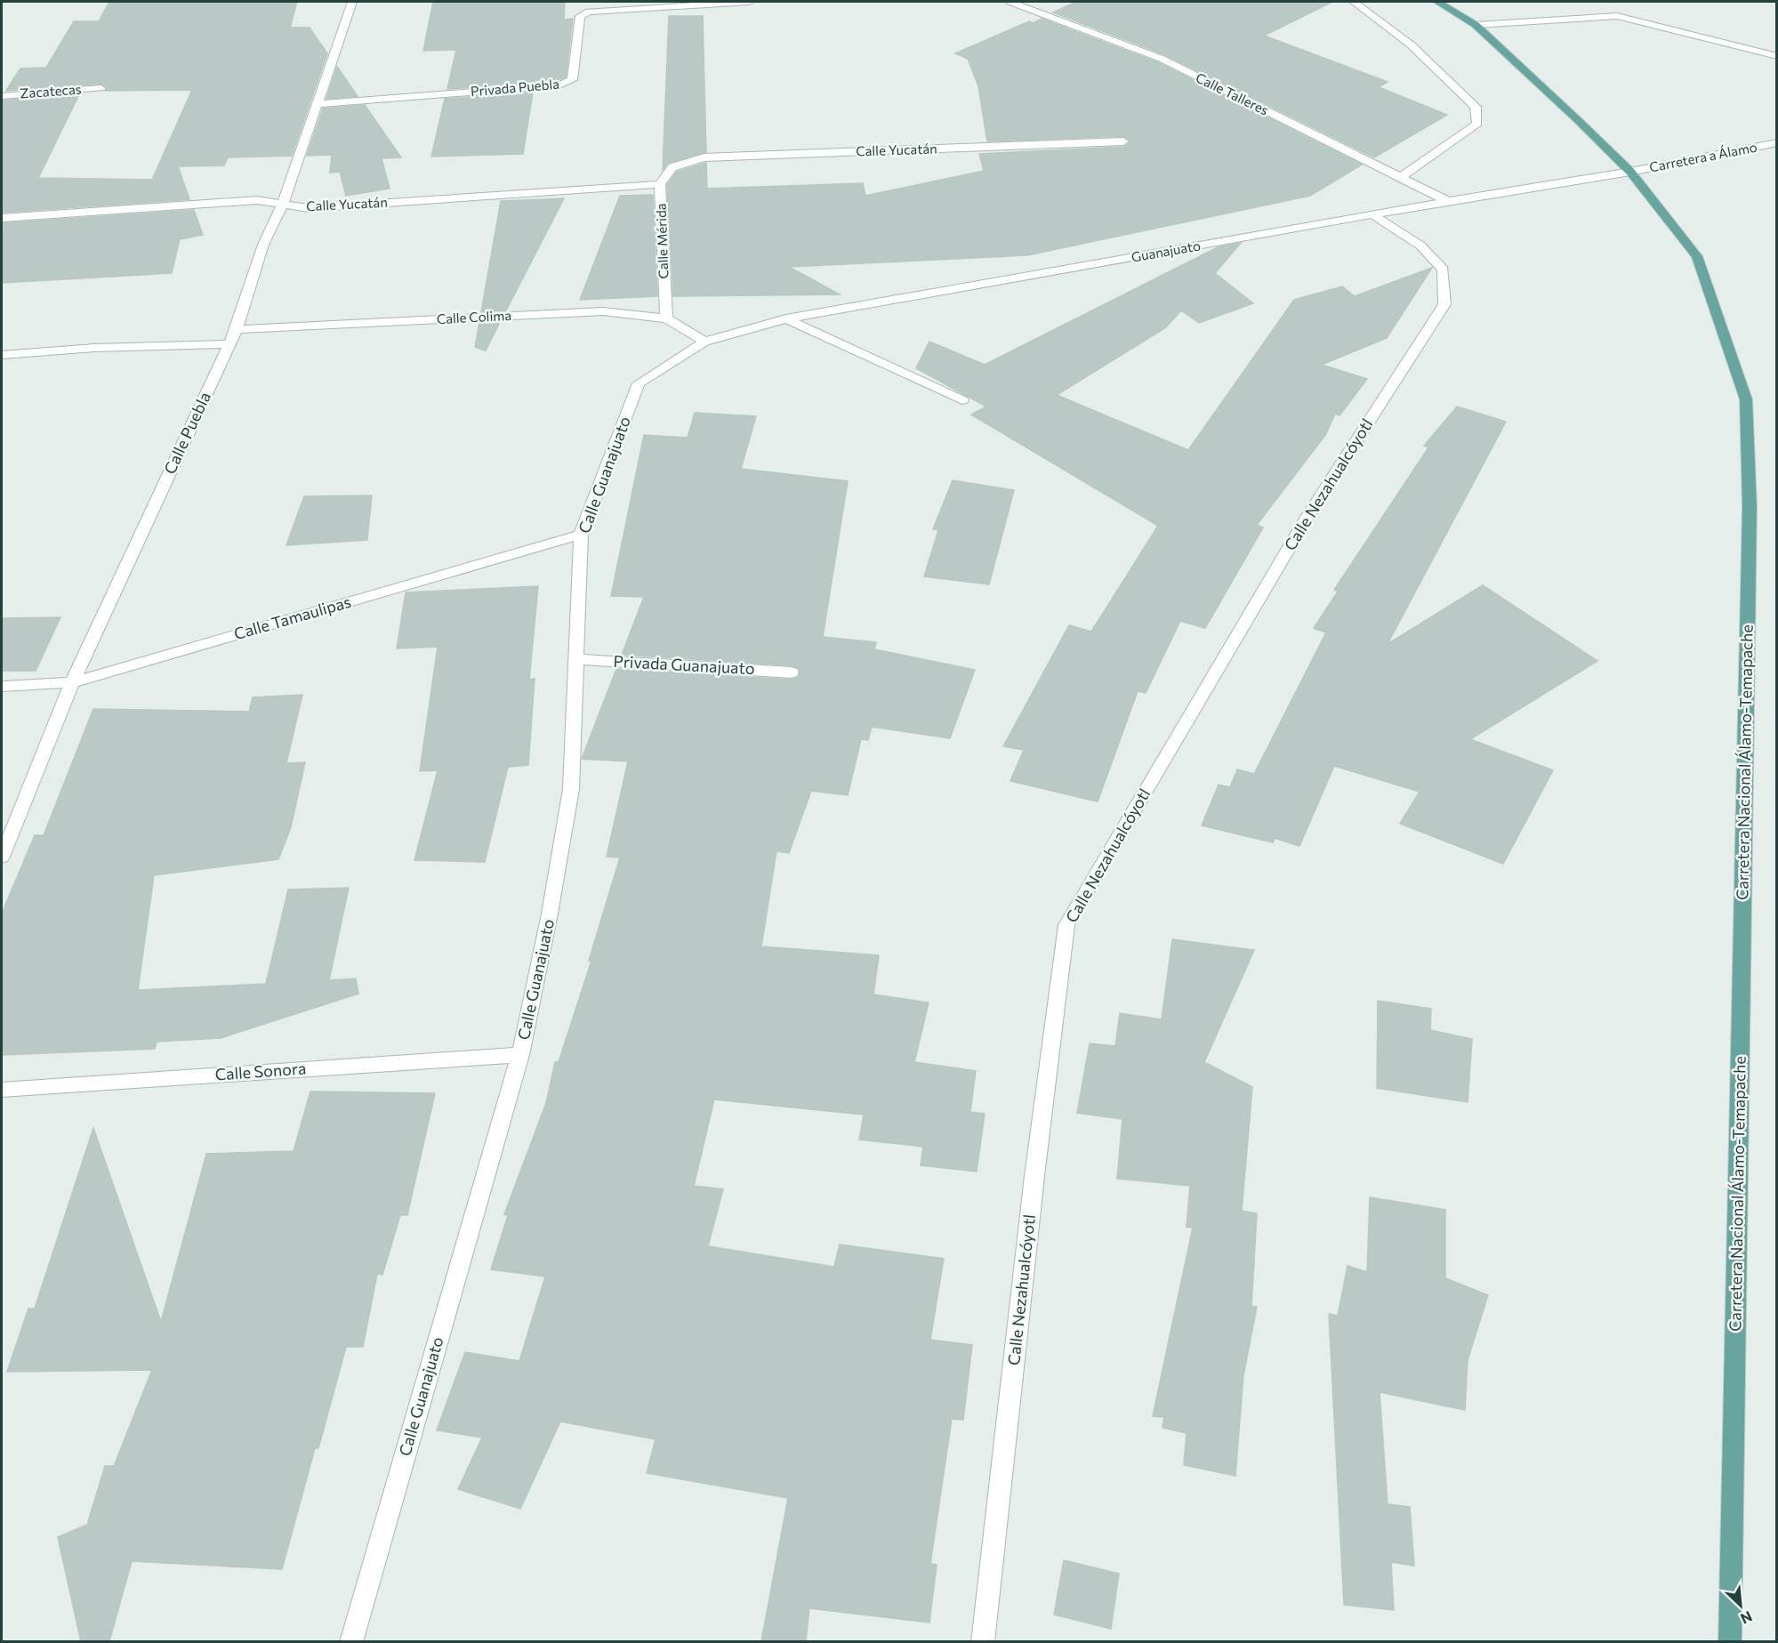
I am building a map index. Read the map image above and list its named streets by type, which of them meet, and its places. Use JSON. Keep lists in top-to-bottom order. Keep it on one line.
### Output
{"streets":{"main road":["Carretera Nacional Álamo-Temapache"],"street":["Privada Puebla","Zacatecas","Calle Talleres","Calle Yucatán","Carretera a Álamo","Calle Mérida","Guanajuato","Calle Colima","Calle Puebla","Calle Guanajuato","Calle Nezahualcóyotl","Calle Tamaulipas","Privada Guanajuato","Calle Sonora"]},"crossings":[["Privada Puebla","Calle Puebla"],["Calle Talleres","Guanajuato"],["Calle Yucatán","Calle Mérida"],["Calle Yucatán","Calle Puebla"],["Carretera a Álamo","Guanajuato"],["Carretera a Álamo","Carretera Nacional Álamo-Temapache"],["Calle Mérida","Calle Colima"],["Guanajuato","Calle Colima"],["Guanajuato","Calle Guanajuato"],["Guanajuato","Calle Nezahualcóyotl"],["Guanajuato","Carretera Nacional Álamo-Temapache"],["Calle Colima","Calle Puebla"],["Calle Colima","Calle Guanajuato"],["Calle Puebla","Calle Tamaulipas"],["Calle Guanajuato","Calle Tamaulipas"],["Calle Guanajuato","Privada Guanajuato"],["Calle Guanajuato","Calle Sonora"]],"north":"bottom right"}
